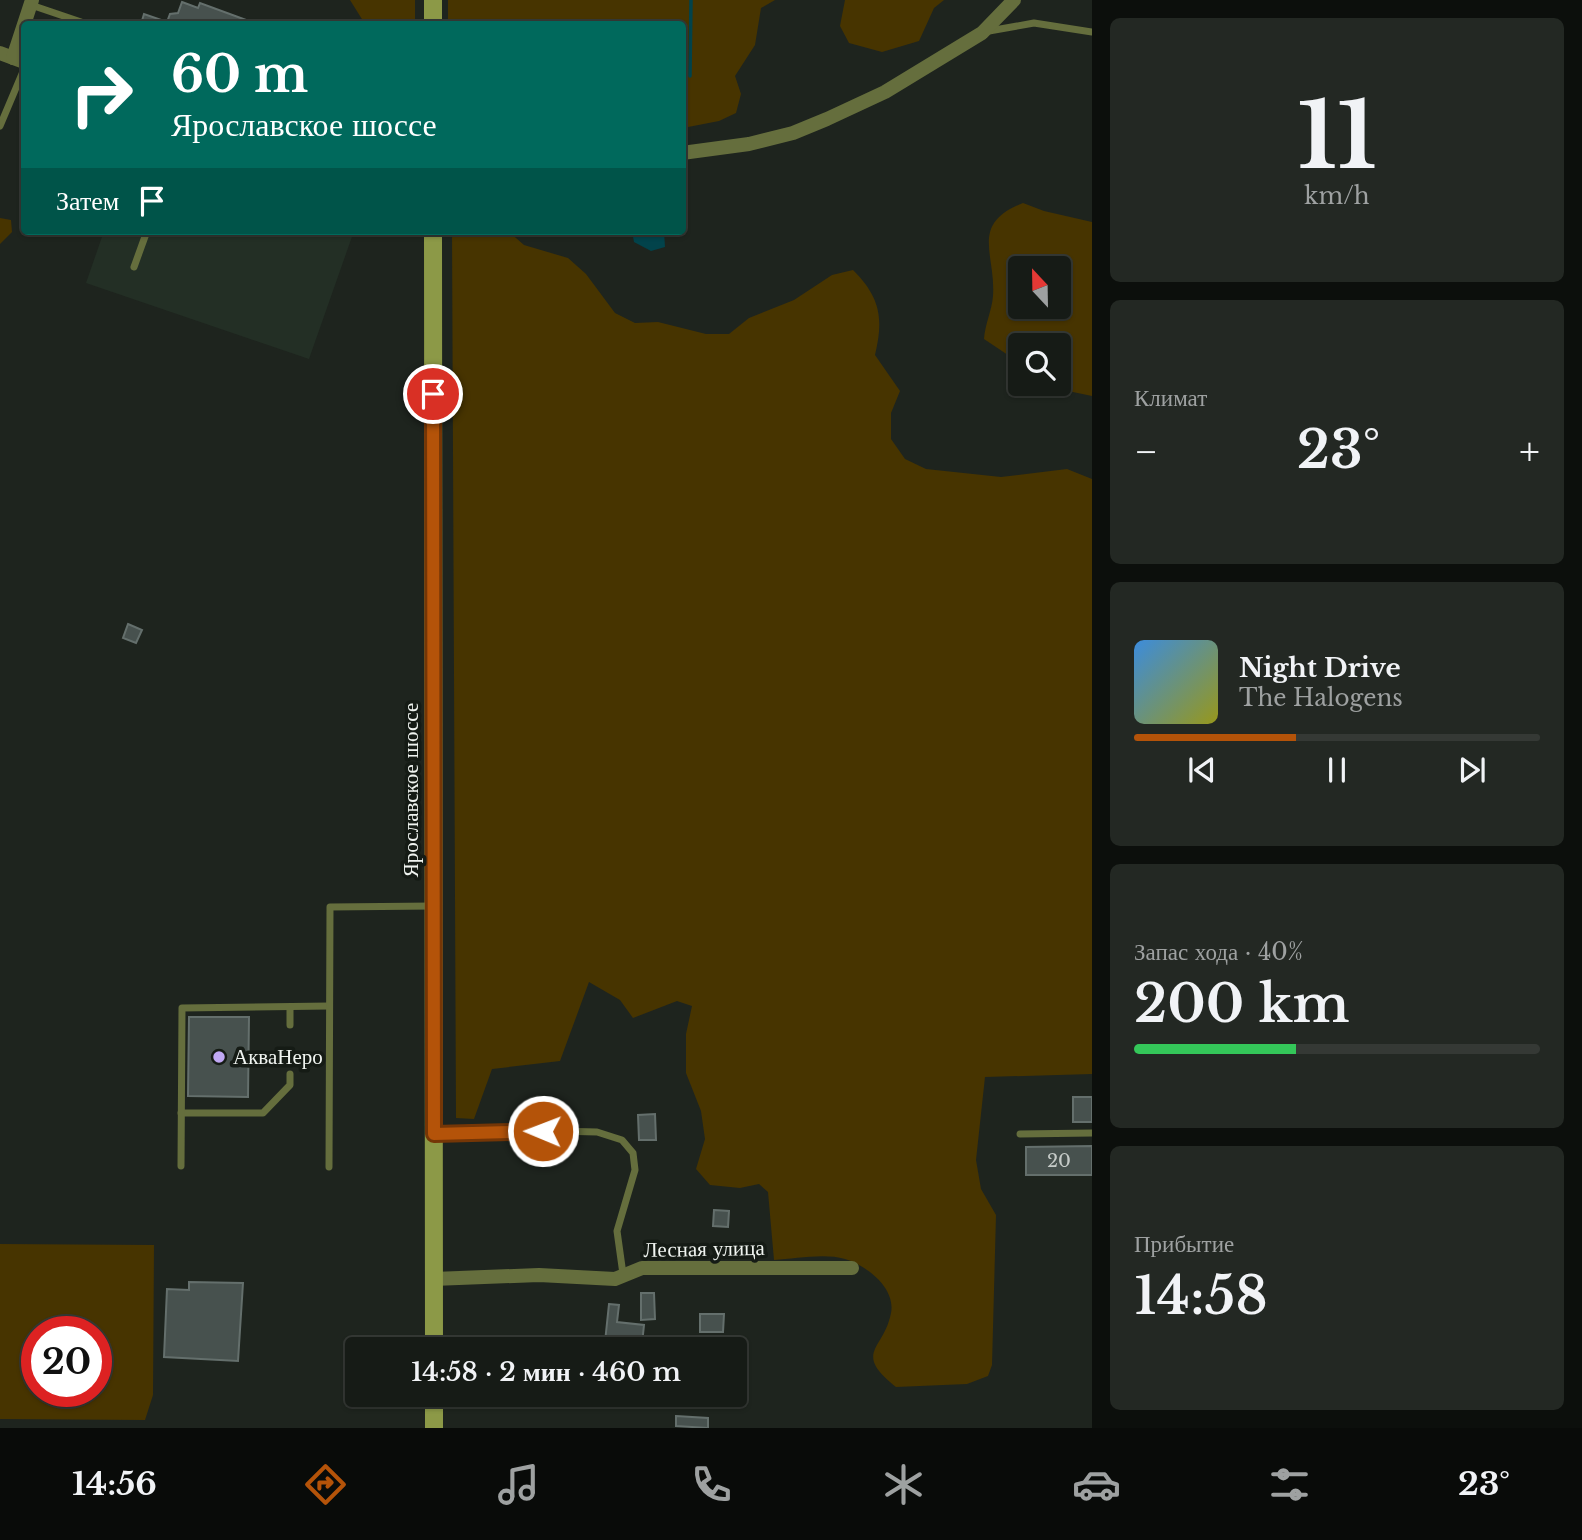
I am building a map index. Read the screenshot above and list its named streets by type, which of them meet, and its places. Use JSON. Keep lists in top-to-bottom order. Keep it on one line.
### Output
{"streets":{"main road":["Ярославское шоссе"],"street":["Лесная улица"]},"crossings":[["Ярославское шоссе","Лесная улица"]],"places":["АкваНеро"],"house_numbers":["20"],"north":"top","page":{"tile":[["11","km/h"],"Климат",["Запас хода · 40%","200 km"],["Прибытие","14:58"]],"turn":["60 m","Ярославское шоссе"],"then":"Затем","heat":["−","23°","+"],"song":["Night Drive","The Halogens"],"limit":"20","trip":"14:58 · 2 мин · 460 m","tabs":["14:56","23°"]}}
